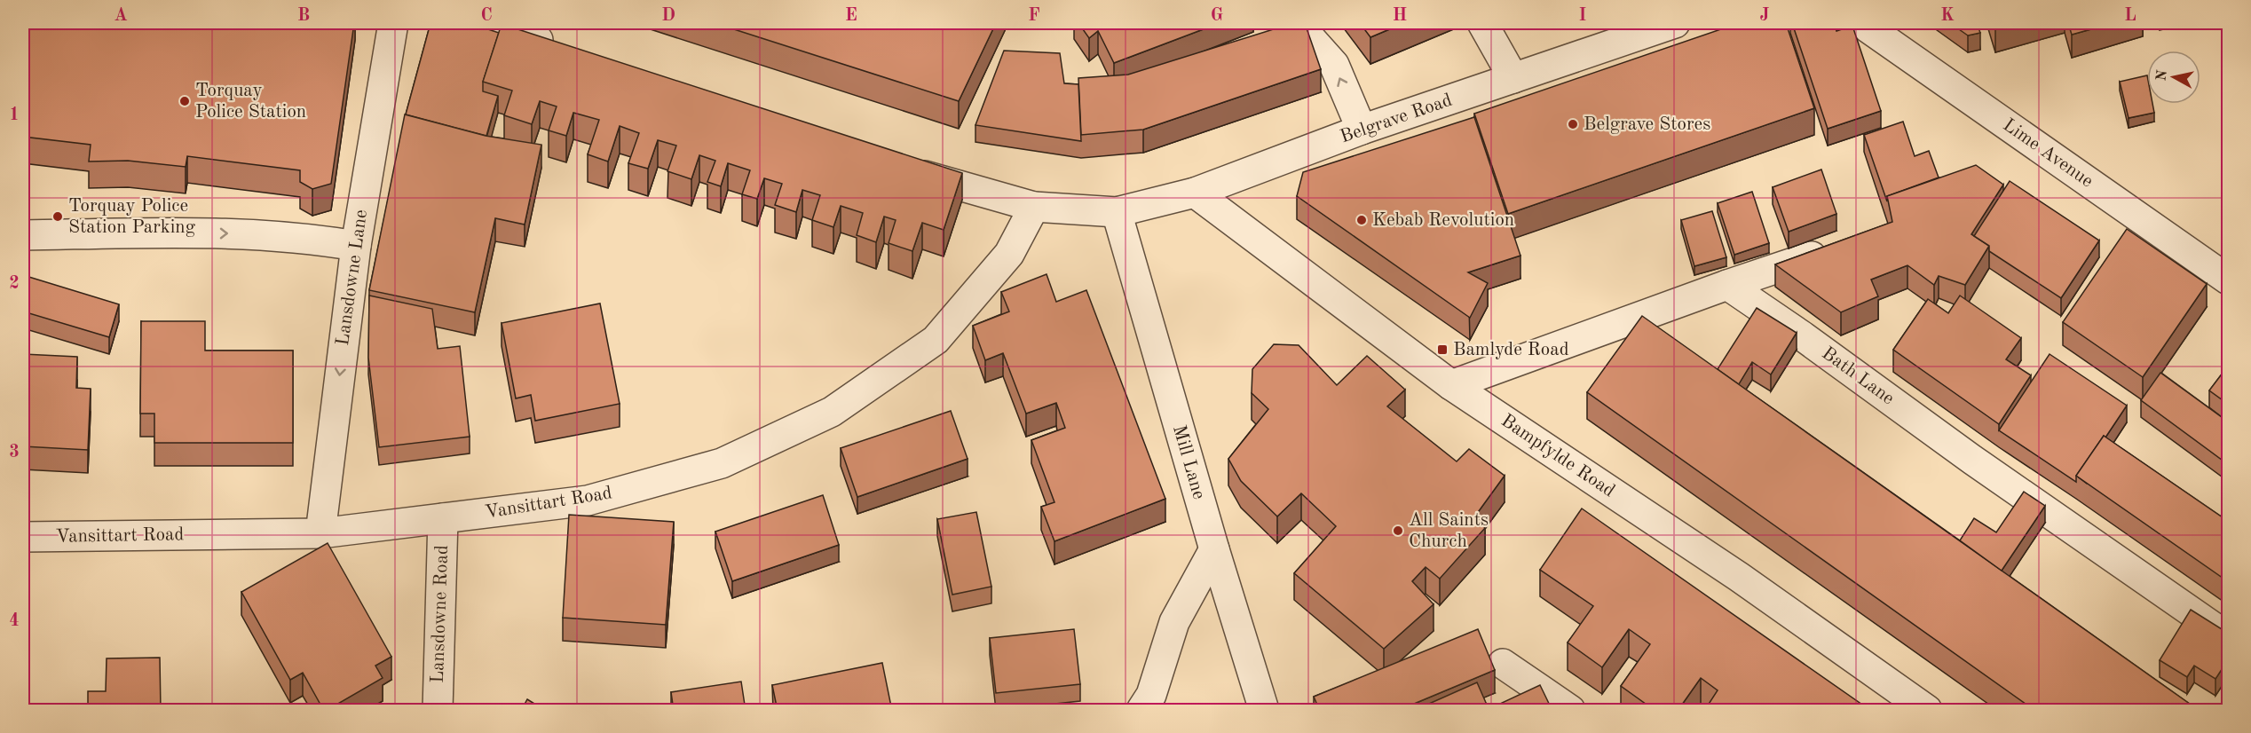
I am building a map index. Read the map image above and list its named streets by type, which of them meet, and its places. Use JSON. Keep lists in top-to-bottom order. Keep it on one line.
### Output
{"streets":{"street":["Belgrave Road","Lime Avenue","Lansdowne Lane","Bath Lane","Bampfylde Road","Mill Lane","Vansittart Road","Lansdowne Road"]},"crossings":[["Belgrave Road","Bampfylde Road"],["Belgrave Road","Mill Lane"],["Belgrave Road","Vansittart Road"],["Lansdowne Lane","Vansittart Road"],["Vansittart Road","Lansdowne Road"]],"one_way":["Lansdowne Lane"],"places":{"other":["Torquay Police Station","Belgrave Stores","Torquay Police Station Parking","Kebab Revolution","All Saints Church"],"transit":["Bamlyde Road"]},"north":"left","grid":{"columns":["A","B","C","D","E","F","G","H","I","J","K","L"],"rows":["1","2","3","4"]}}
